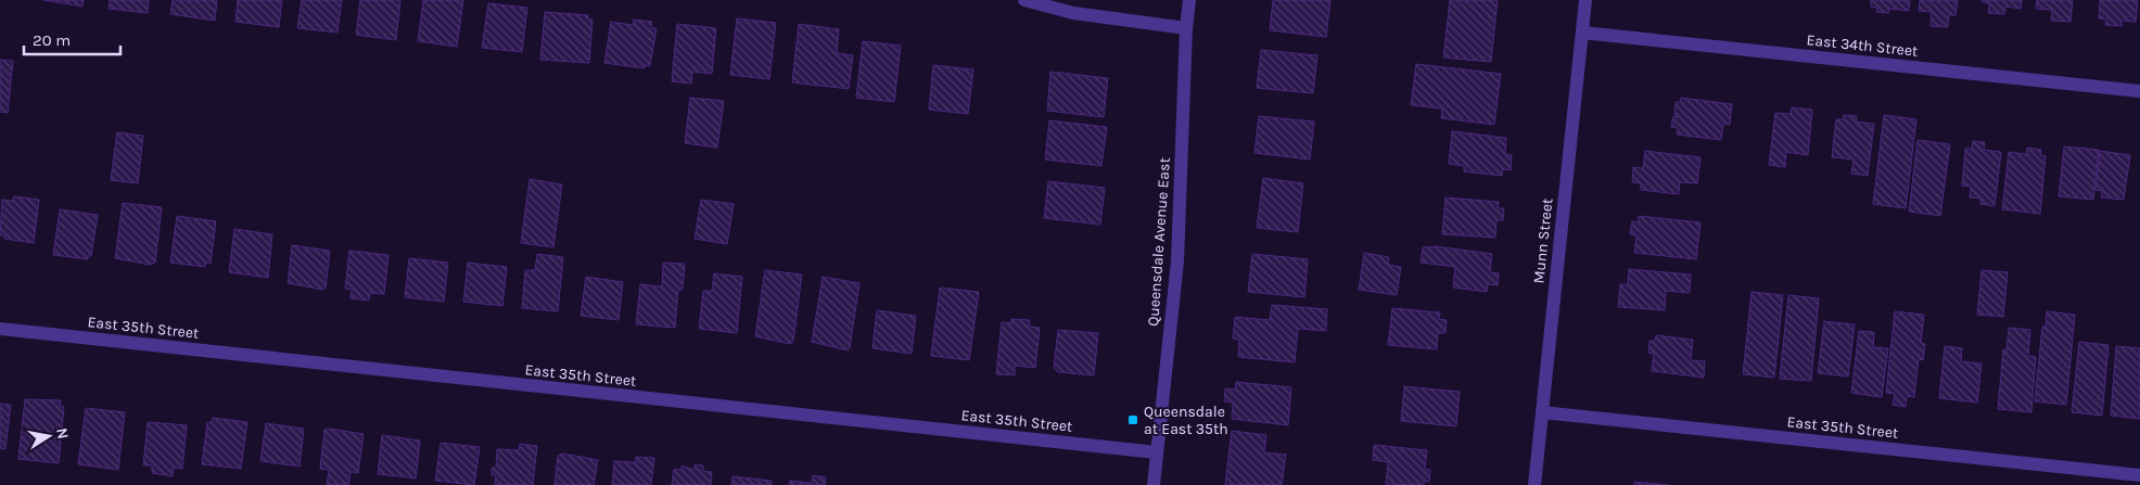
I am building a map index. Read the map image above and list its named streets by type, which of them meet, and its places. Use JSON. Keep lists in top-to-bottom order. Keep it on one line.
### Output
{"streets":{"street":["East 34th Street","Munn Street","Queensdale Avenue East","East 35th Street"]},"crossings":[["East 34th Street","Munn Street"],["Munn Street","East 35th Street"],["Queensdale Avenue East","East 35th Street"]],"places":{"transit":["Queensdale at East 35th"]},"scale_bar":"20 m","north":"right"}
